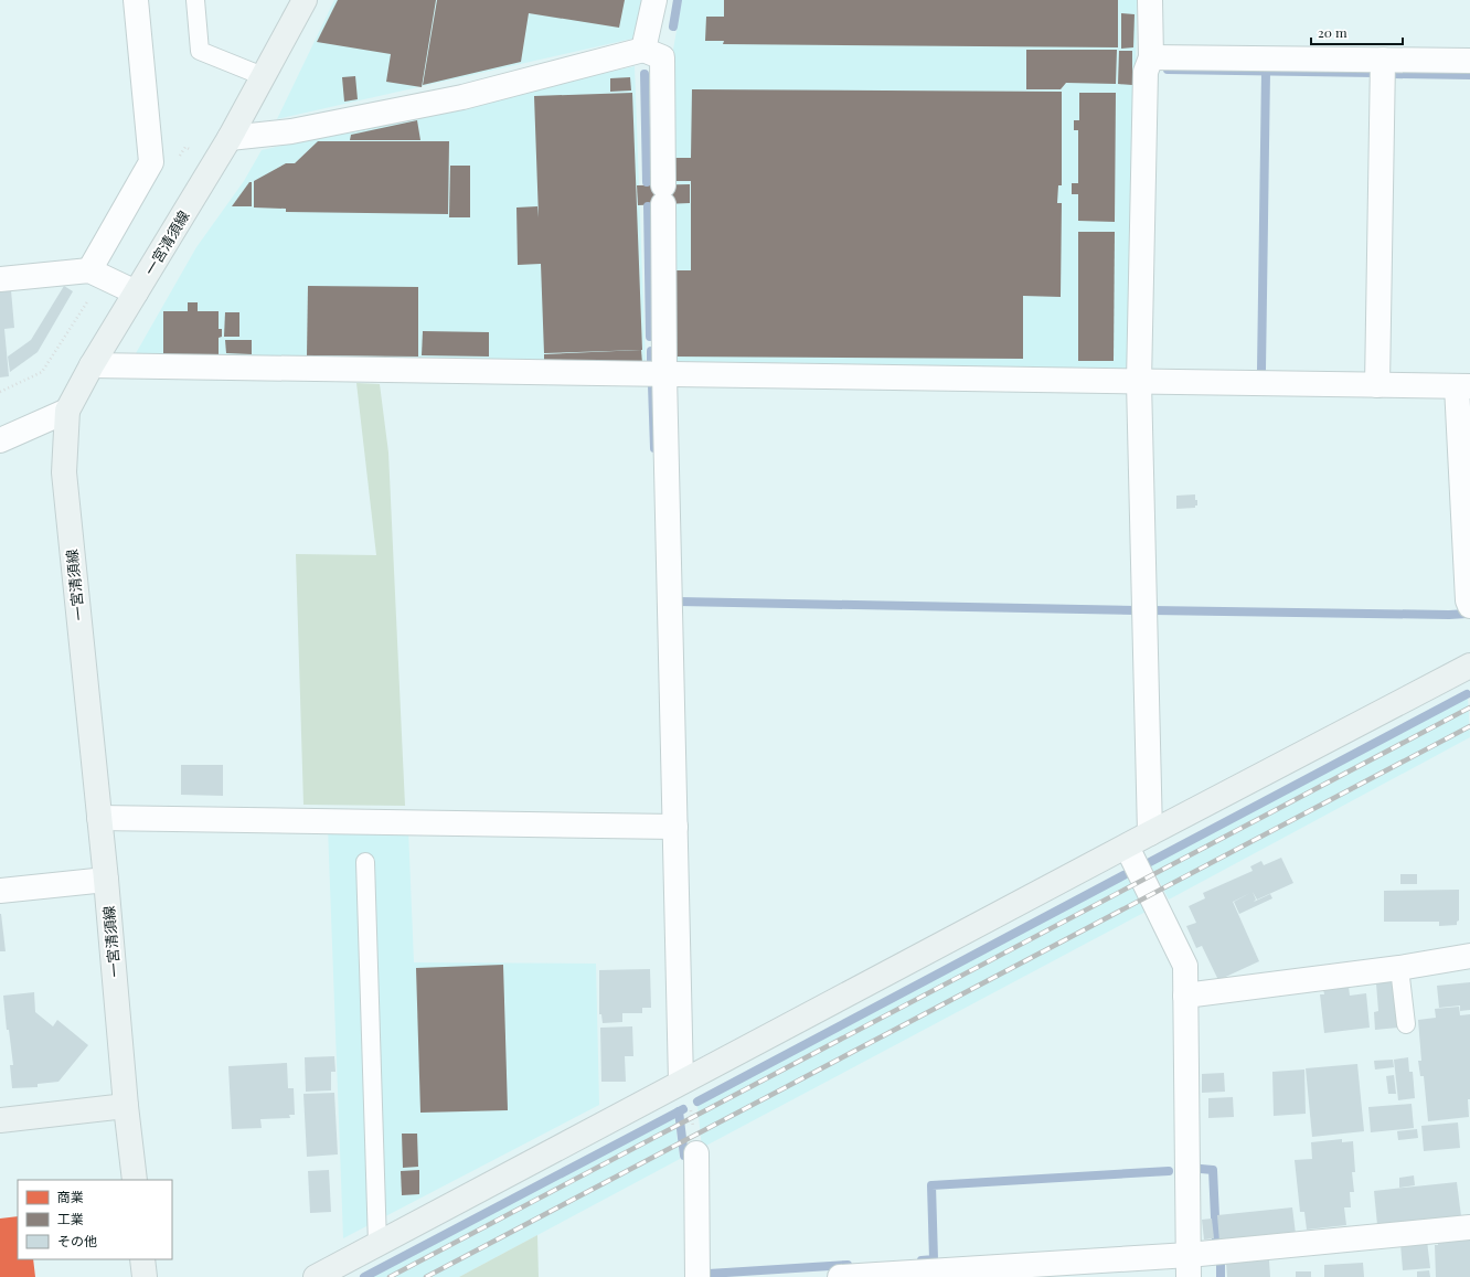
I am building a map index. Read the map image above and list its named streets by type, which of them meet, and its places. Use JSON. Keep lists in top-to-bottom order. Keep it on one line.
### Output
{"streets":{"street":["一宮清須線"]},"legend":["商業","工業","その他"],"scale_bar":"20 m"}
